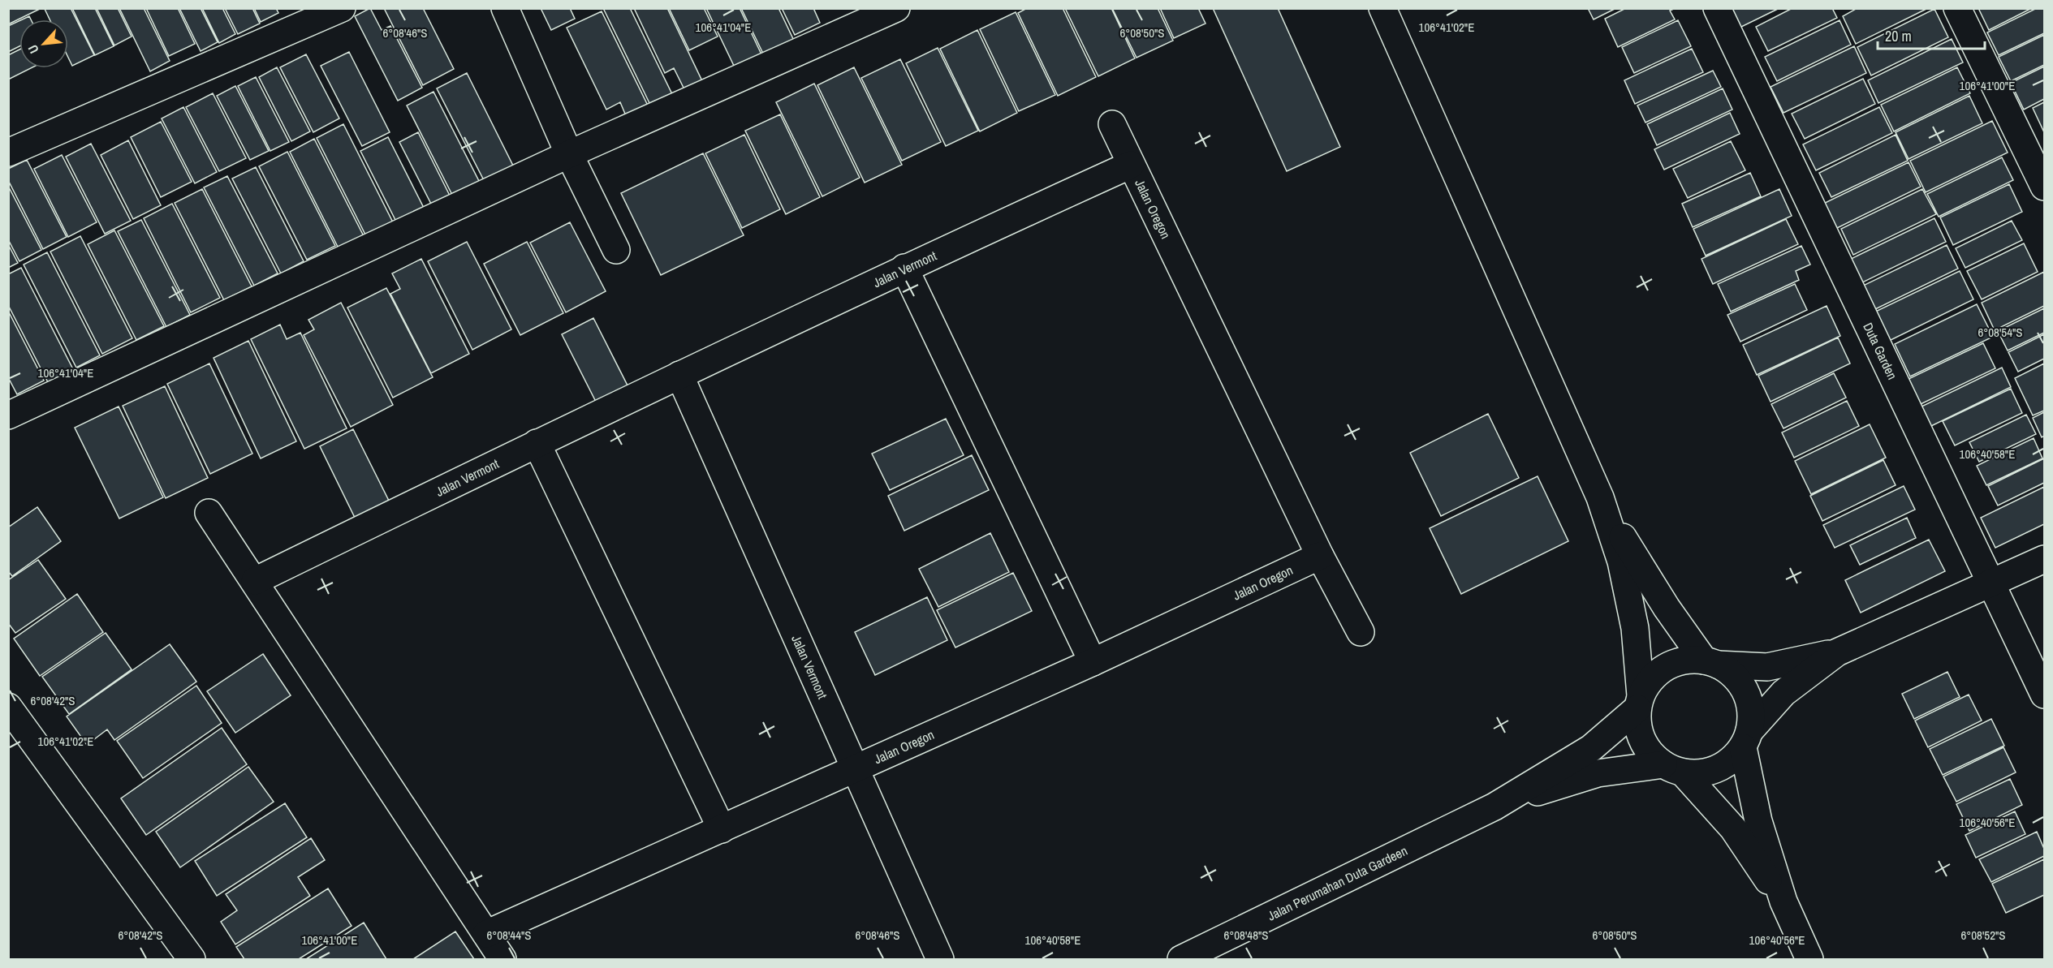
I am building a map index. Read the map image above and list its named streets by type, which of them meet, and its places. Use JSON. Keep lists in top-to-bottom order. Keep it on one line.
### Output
{"streets":{"street":["Jalan Oregon","Jalan Vermont","Duta Garden","Jalan Perumahan Duta Gardeen"]},"crossings":[["Jalan Oregon","Jalan Vermont"]],"scale_bar":"20 m","north":"bottom left","coordinates":["106°41'04\"E","106°41'02\"E","6°08'46\"S","6°08'50\"S","106°41'00\"E","6°08'54\"S","106°40'58\"E","6°08'42\"S","106°40'56\"E","6°08'44\"S","6°08'48\"S","6°08'52\"S"]}
